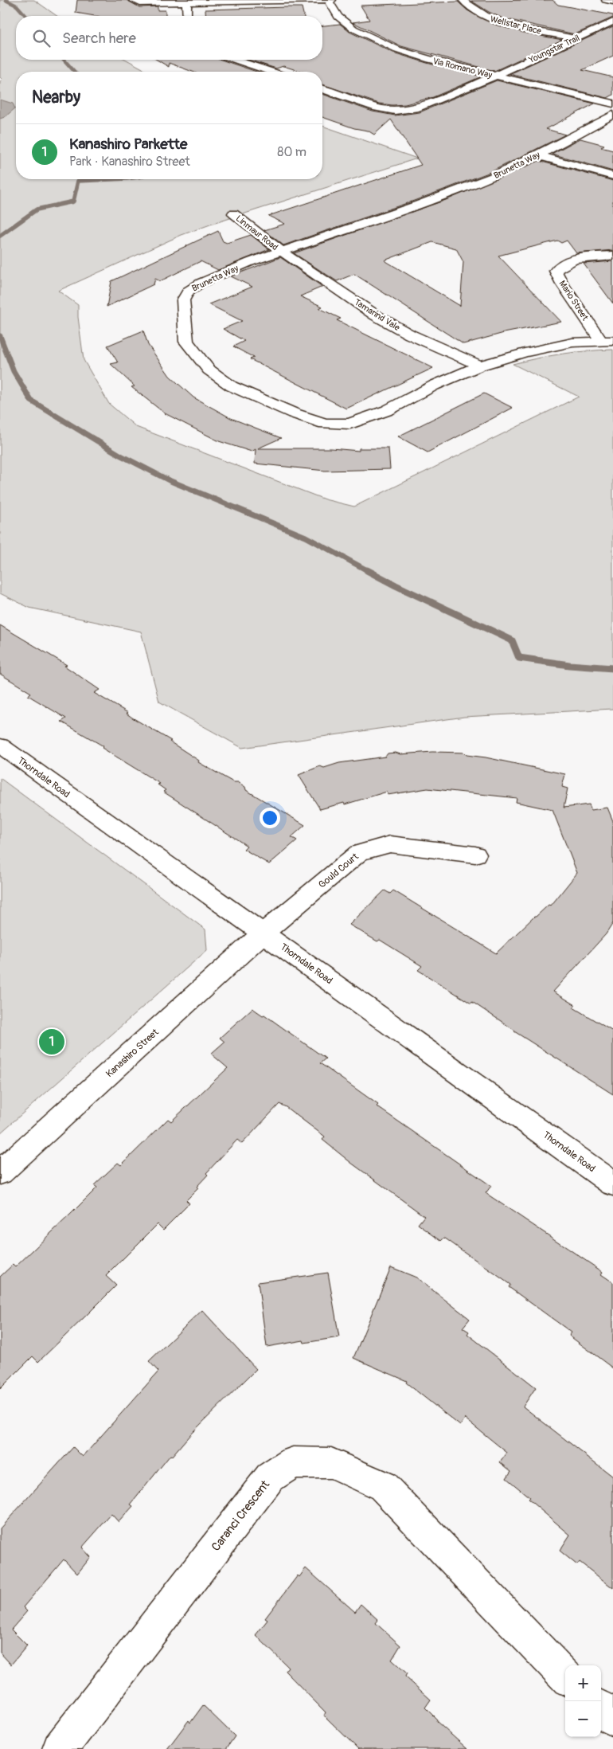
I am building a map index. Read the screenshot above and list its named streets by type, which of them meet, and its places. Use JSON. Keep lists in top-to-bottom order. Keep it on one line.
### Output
{"streets":{"street":["Wellstar Place","Youngstar Trail","Via Romano Way","Brunetta Way","Linmaur Road","Mario Street","Tamarind Vale","Thorndale Road","Gould Court","Kanashiro Street","Caranci Crescent"]},"crossings":[["Wellstar Place","Youngstar Trail"],["Youngstar Trail","Via Romano Way"],["Brunetta Way","Linmaur Road"],["Brunetta Way","Mario Street"],["Brunetta Way","Tamarind Vale"],["Linmaur Road","Tamarind Vale"],["Thorndale Road","Gould Court"],["Thorndale Road","Kanashiro Street"],["Gould Court","Kanashiro Street"]],"page":{"search":"Search here","heading":"Nearby","list":[{"mark":"1","name":"Kanashiro Parkette","note":"Park · Kanashiro Street","value":"80 m"}],"pins":"1","map_buttons":["+","−"]}}
